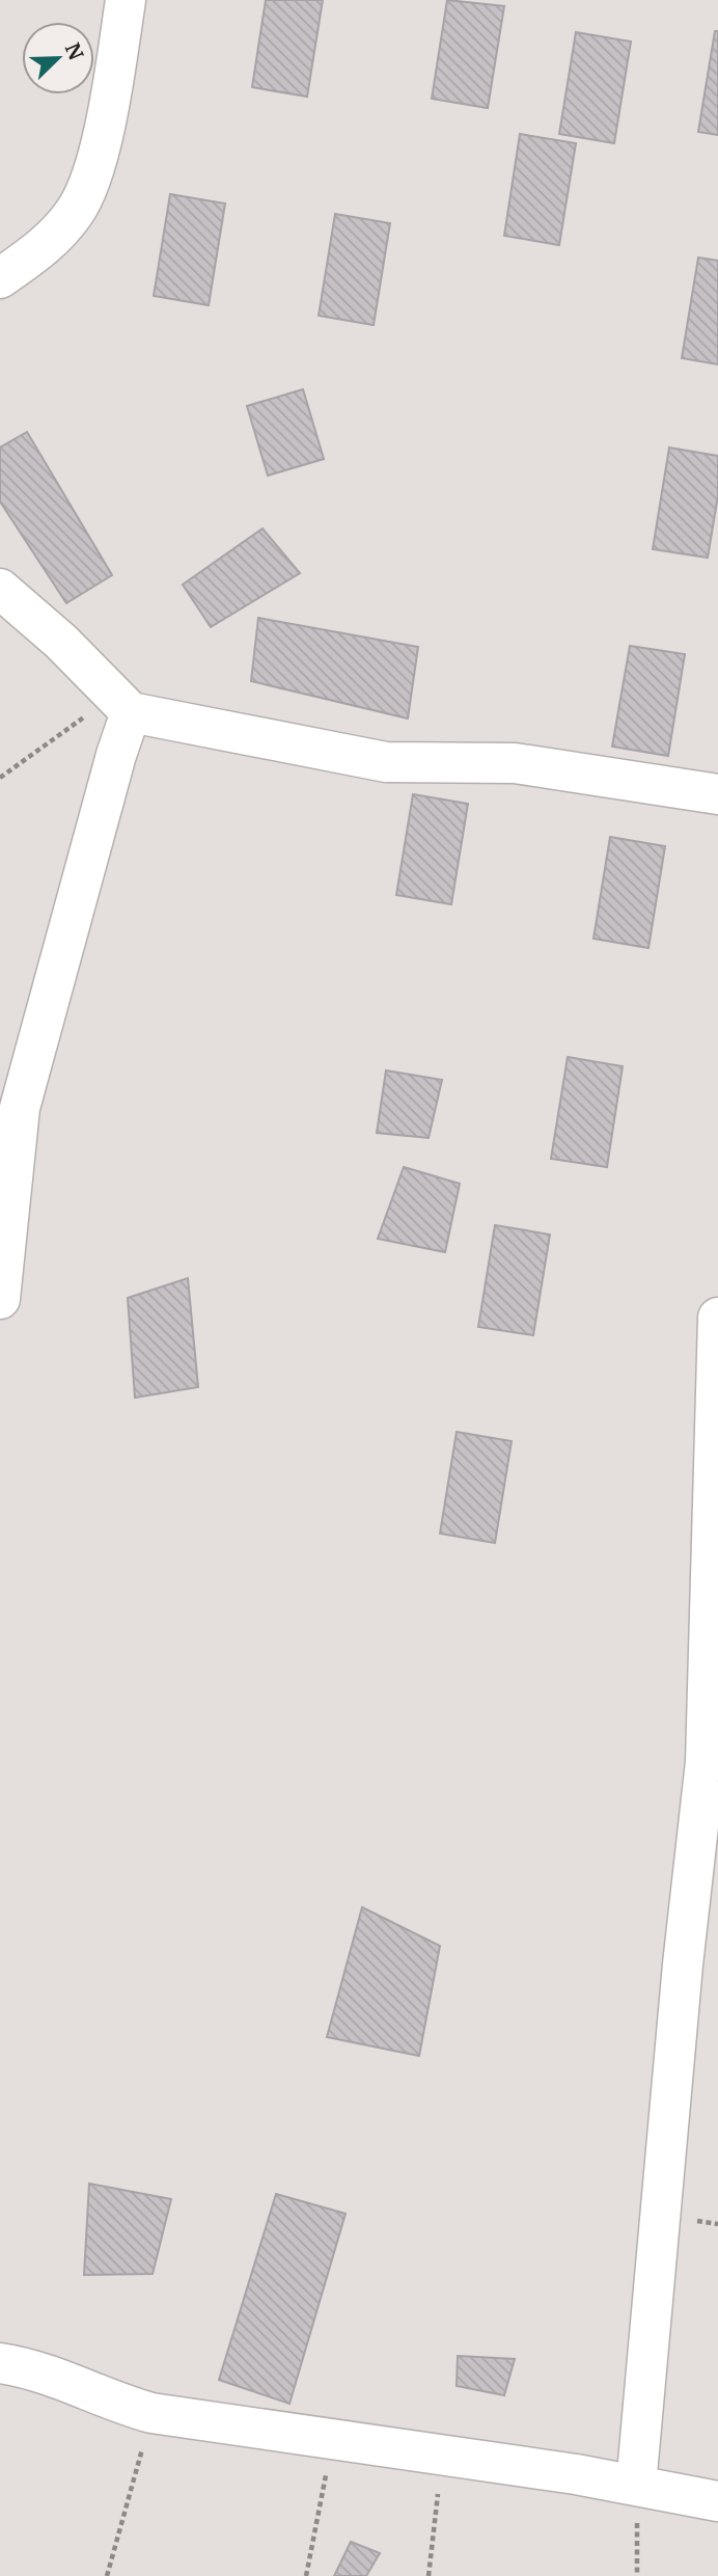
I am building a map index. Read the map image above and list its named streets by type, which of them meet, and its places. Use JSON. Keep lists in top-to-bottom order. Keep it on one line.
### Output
{"north":"top right"}
